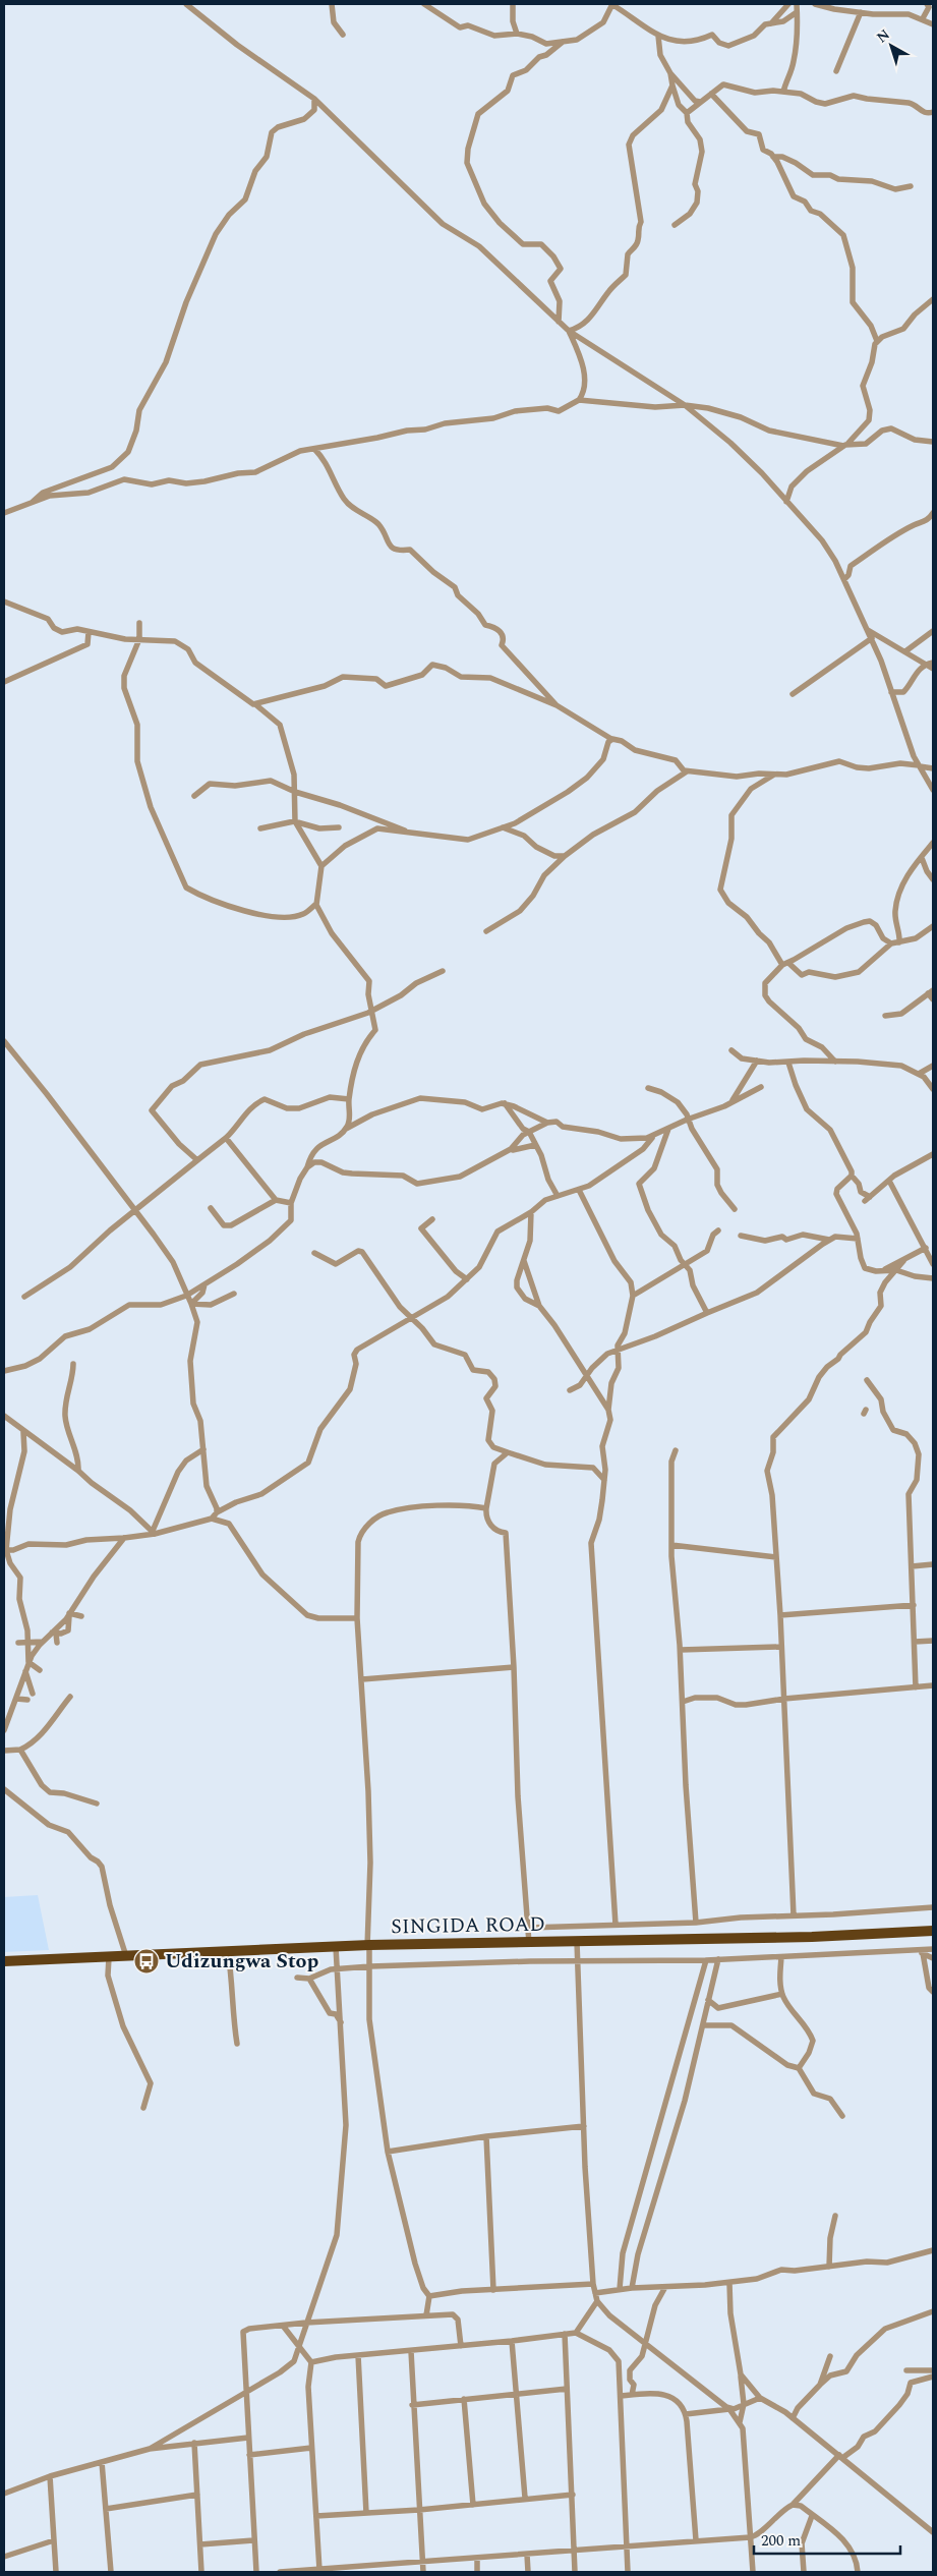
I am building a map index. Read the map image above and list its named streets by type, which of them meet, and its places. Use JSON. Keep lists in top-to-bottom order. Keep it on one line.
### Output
{"streets":{"highway":["SINGIDA ROAD"]},"places":{"bus stop":["Udizungwa Stop"]},"scale_bar":"200 m","north":"top left"}
